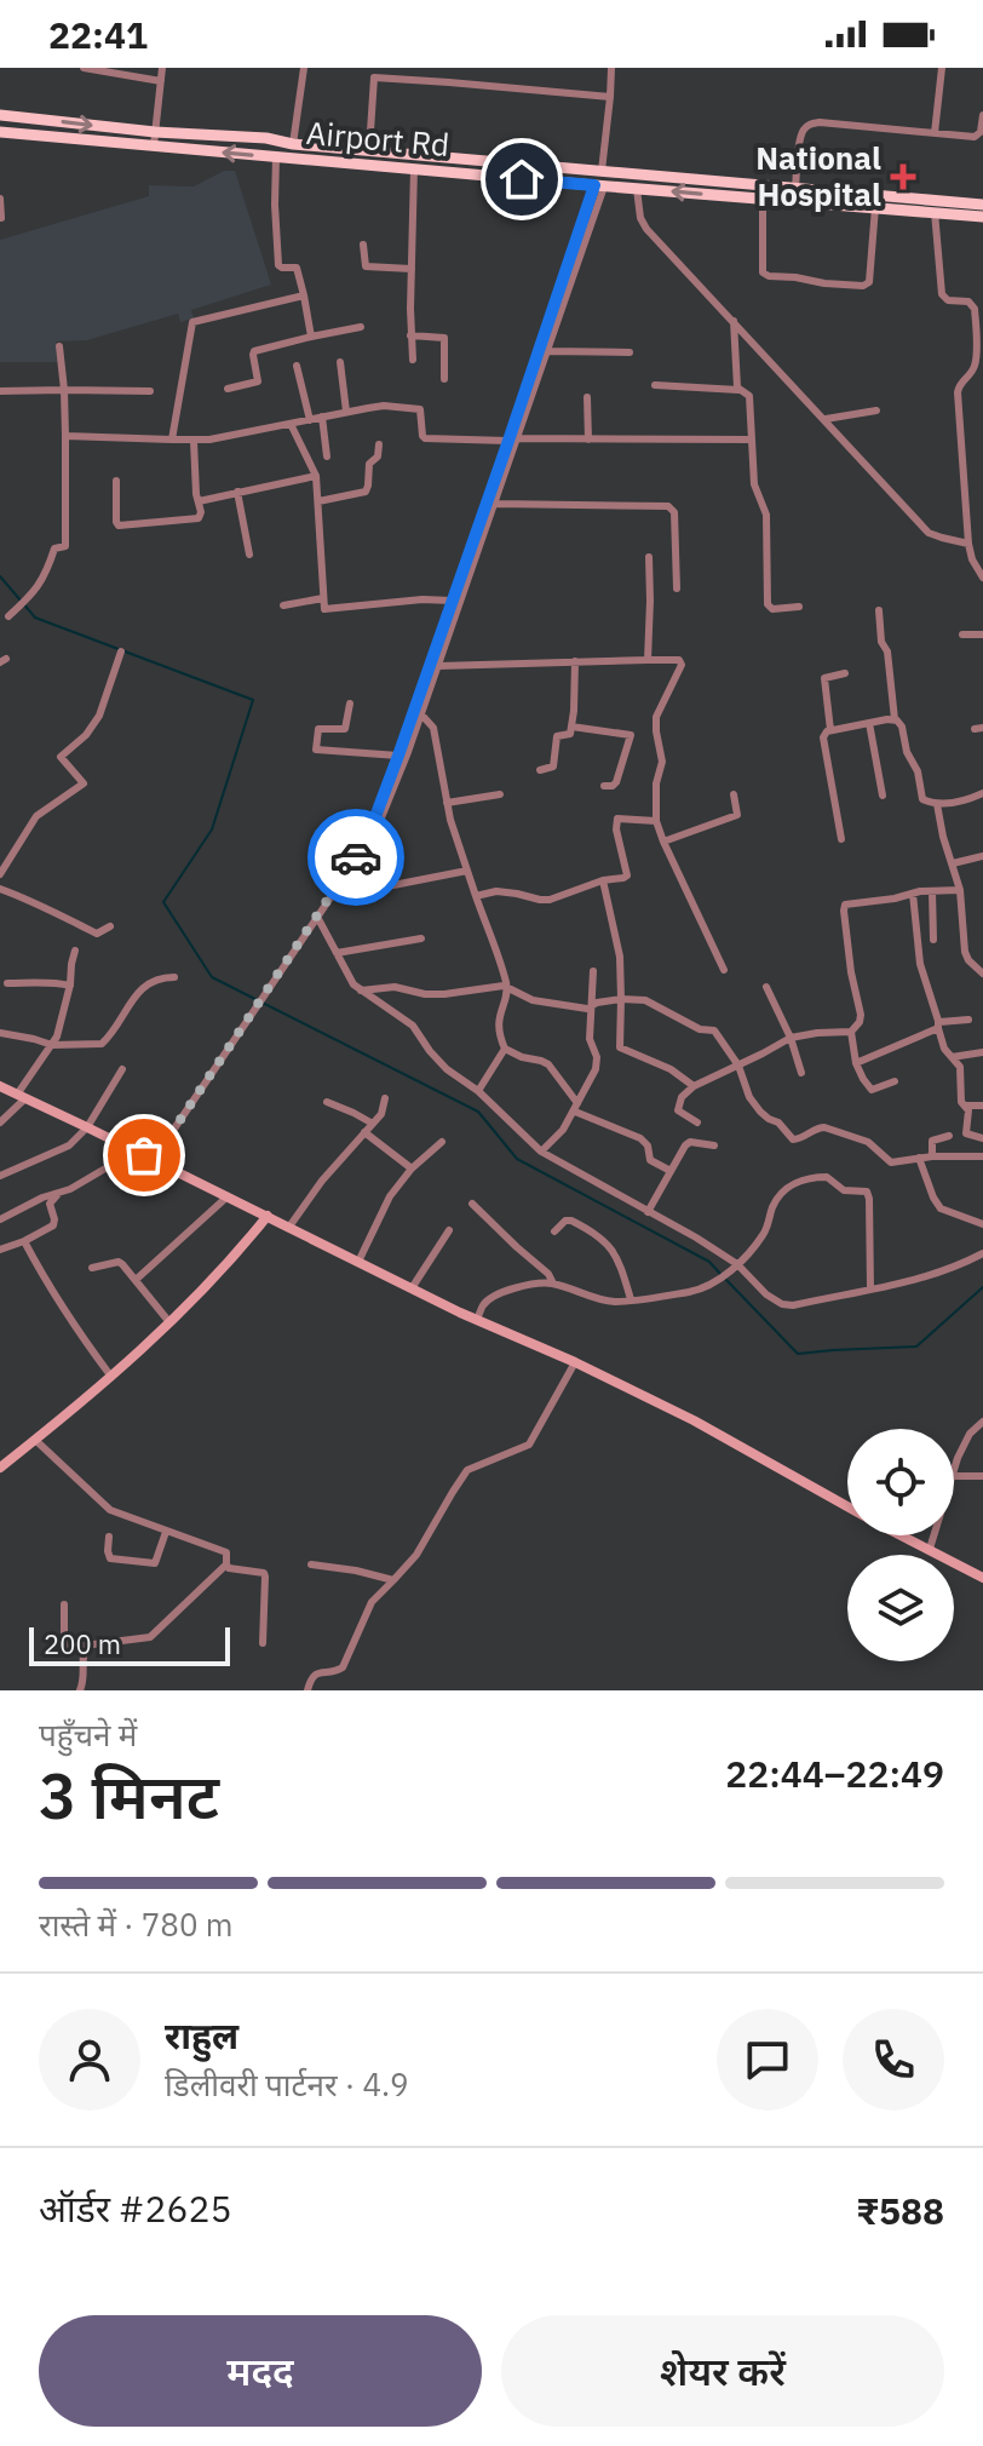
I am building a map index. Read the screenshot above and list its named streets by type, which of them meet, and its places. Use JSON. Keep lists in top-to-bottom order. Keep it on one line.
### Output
{"streets":{"main road":["Airport Rd"]},"places":{"health":["National Hospital"]},"scale_bar":"200 m","page":{"status":"22:41","scale":"200 m","heading":["3 मिनट","पहुँचने में","22:44–22:49"],"panel":["राहुल","डिलीवरी पार्टनर · 4.9","ऑर्डर #2625","₹588"],"bar":"रास्ते में · 780 m","buttons":["मदद","शेयर करें"]}}
